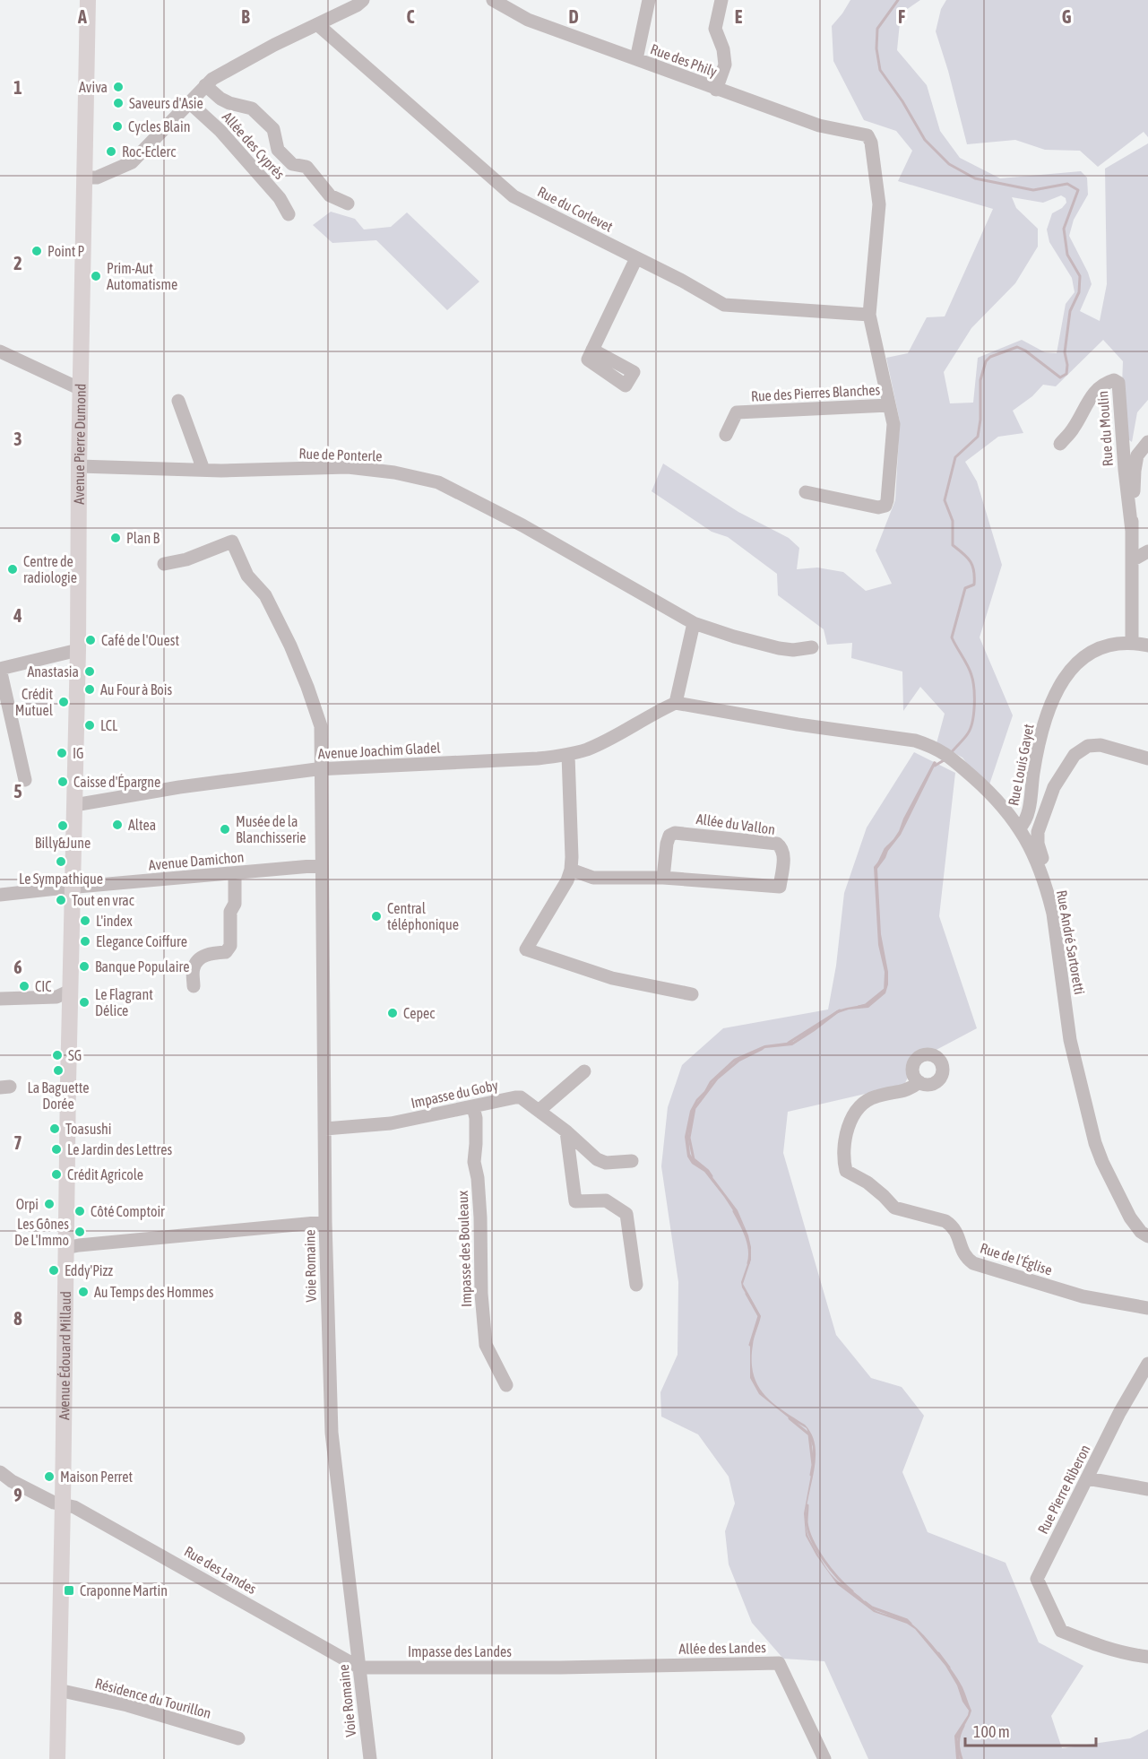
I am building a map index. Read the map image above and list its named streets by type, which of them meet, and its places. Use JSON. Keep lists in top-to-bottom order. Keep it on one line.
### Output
{"streets":{"main road":["Avenue Pierre Dumond","Avenue Édouard Millaud"],"street":["Rue des Phily","Allée des Cyprès","Rue du Corlevet","Rue des Pierres Blanches","Rue du Moulin","Rue de Ponterle","Avenue Joachim Gladel","Rue Louis Gayet","Allée du Vallon","Avenue Damichon","Rue André Sartoretti","Impasse du Goby","Impasse des Bouleaux","Rue de l'Église","Voie Romaine","Rue Pierre Riberon","Rue des Landes","Allée des Landes","Impasse des Landes","Résidence du Tourillon"]},"crossings":[["Rue des Phily","Rue des Pierres Blanches"],["Rue du Corlevet","Rue des Pierres Blanches"],["Rue du Moulin","Rue Louis Gayet"],["Avenue Pierre Dumond","Rue de Ponterle"],["Avenue Pierre Dumond","Avenue Joachim Gladel"],["Avenue Pierre Dumond","Avenue Damichon"],["Avenue Pierre Dumond","Avenue Édouard Millaud"],["Avenue Joachim Gladel","Rue André Sartoretti"],["Avenue Joachim Gladel","Voie Romaine"],["Rue Louis Gayet","Rue André Sartoretti"],["Avenue Damichon","Voie Romaine"],["Avenue Damichon","Avenue Édouard Millaud"],["Impasse du Goby","Impasse des Bouleaux"],["Impasse du Goby","Voie Romaine"],["Voie Romaine","Rue des Landes"],["Voie Romaine","Impasse des Landes"],["Avenue Édouard Millaud","Rue des Landes"],["Avenue Édouard Millaud","Résidence du Tourillon"],["Rue des Landes","Impasse des Landes"],["Allée des Landes","Impasse des Landes"]],"places":{"other":["Aviva","Saveurs d'Asie","Cycles Blain","Roc-Eclerc","Point P","Prim-Aut Automatisme","Plan B","Centre de radiologie","Café de l'Ouest","Anastasia","Au Four à Bois","Crédit Mutuel","LCL","IG","Caisse d'Épargne","Altea","Billy&June","Musée de la Blanchisserie","Le Sympathique","Tout en vrac","Central téléphonique","L'index","Elegance Coiffure","Banque Populaire","CIC","Le Flagrant Délice","Cepec","SG","La Baguette Dorée","Toasushi","Le Jardin des Lettres","Crédit Agricole","Orpi","Côté Comptoir","Les Gônes De L'Immo","Eddy'Pizz","Au Temps des Hommes","Maison Perret"],"transit":["Craponne Martin"]},"scale_bar":"100 m","grid":{"columns":["A","B","C","D","E","F","G"],"rows":["1","2","3","4","5","6","7","8","9"]}}
